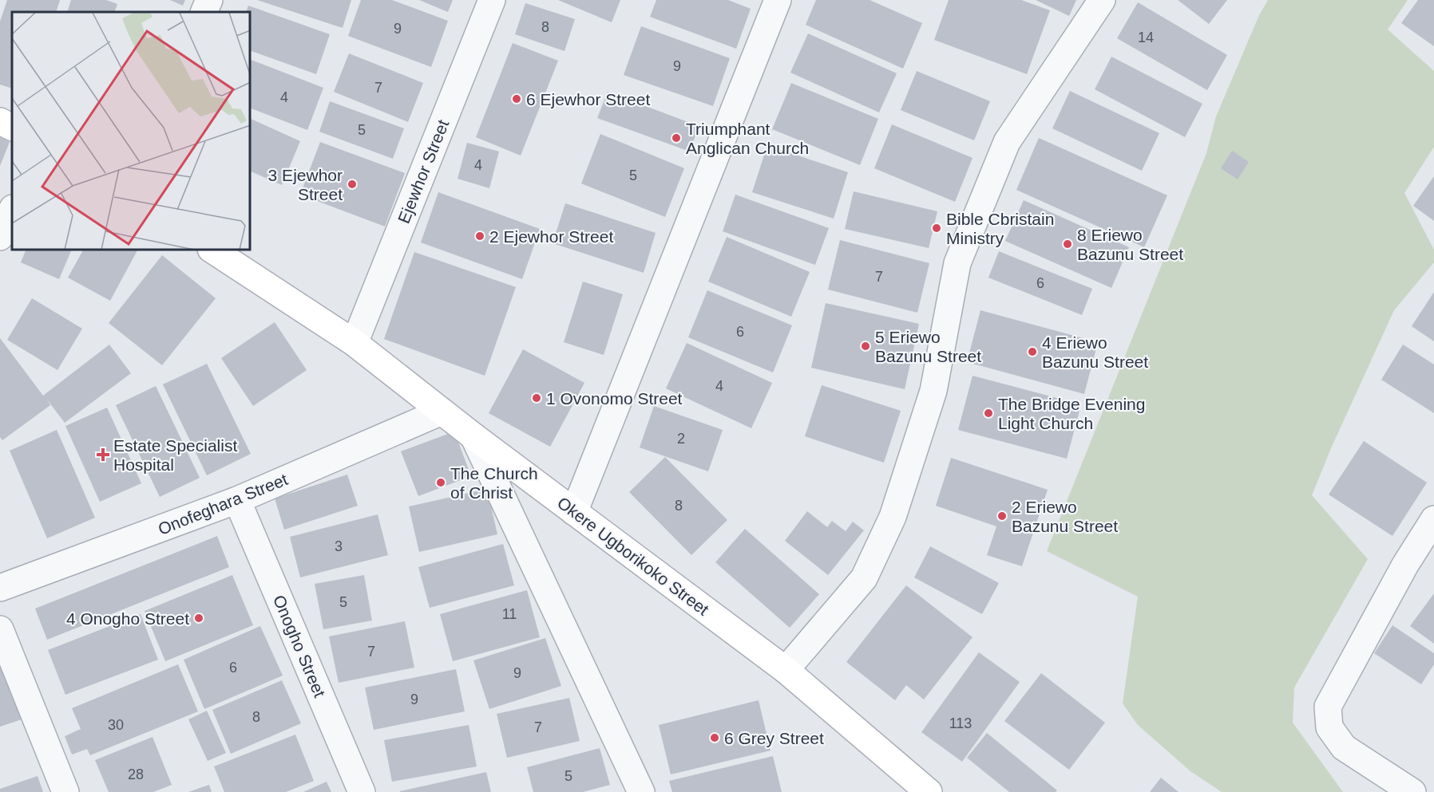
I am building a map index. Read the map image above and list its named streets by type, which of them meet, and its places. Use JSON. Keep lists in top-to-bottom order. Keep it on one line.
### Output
{"streets":{"street":["Ejewhor Street","Onofeghara Street","Okere Ugborikoko Street","Onogho Street"]},"crossings":[["Ejewhor Street","Okere Ugborikoko Street"],["Onofeghara Street","Okere Ugborikoko Street"],["Onofeghara Street","Onogho Street"]],"places":{"other":["6 Ejewhor Street","Triumphant Anglican Church","3 Ejewhor Street","Bible Cbristain Ministry","2 Ejewhor Street","8 Eriewo Bazunu Street","5 Eriewo Bazunu Street","4 Eriewo Bazunu Street","1 Ovonomo Street","The Bridge Evening Light Church","The Church of Christ","2 Eriewo Bazunu Street","4 Onogho Street","6 Grey Street"],"health":["Estate Specialist Hospital"]},"house_numbers":["8","9","14","9","7","4","5","4","5","7","6","6","4","2","8","3","5","11","7","6","9","9","8","113","30","7","28","5"]}
